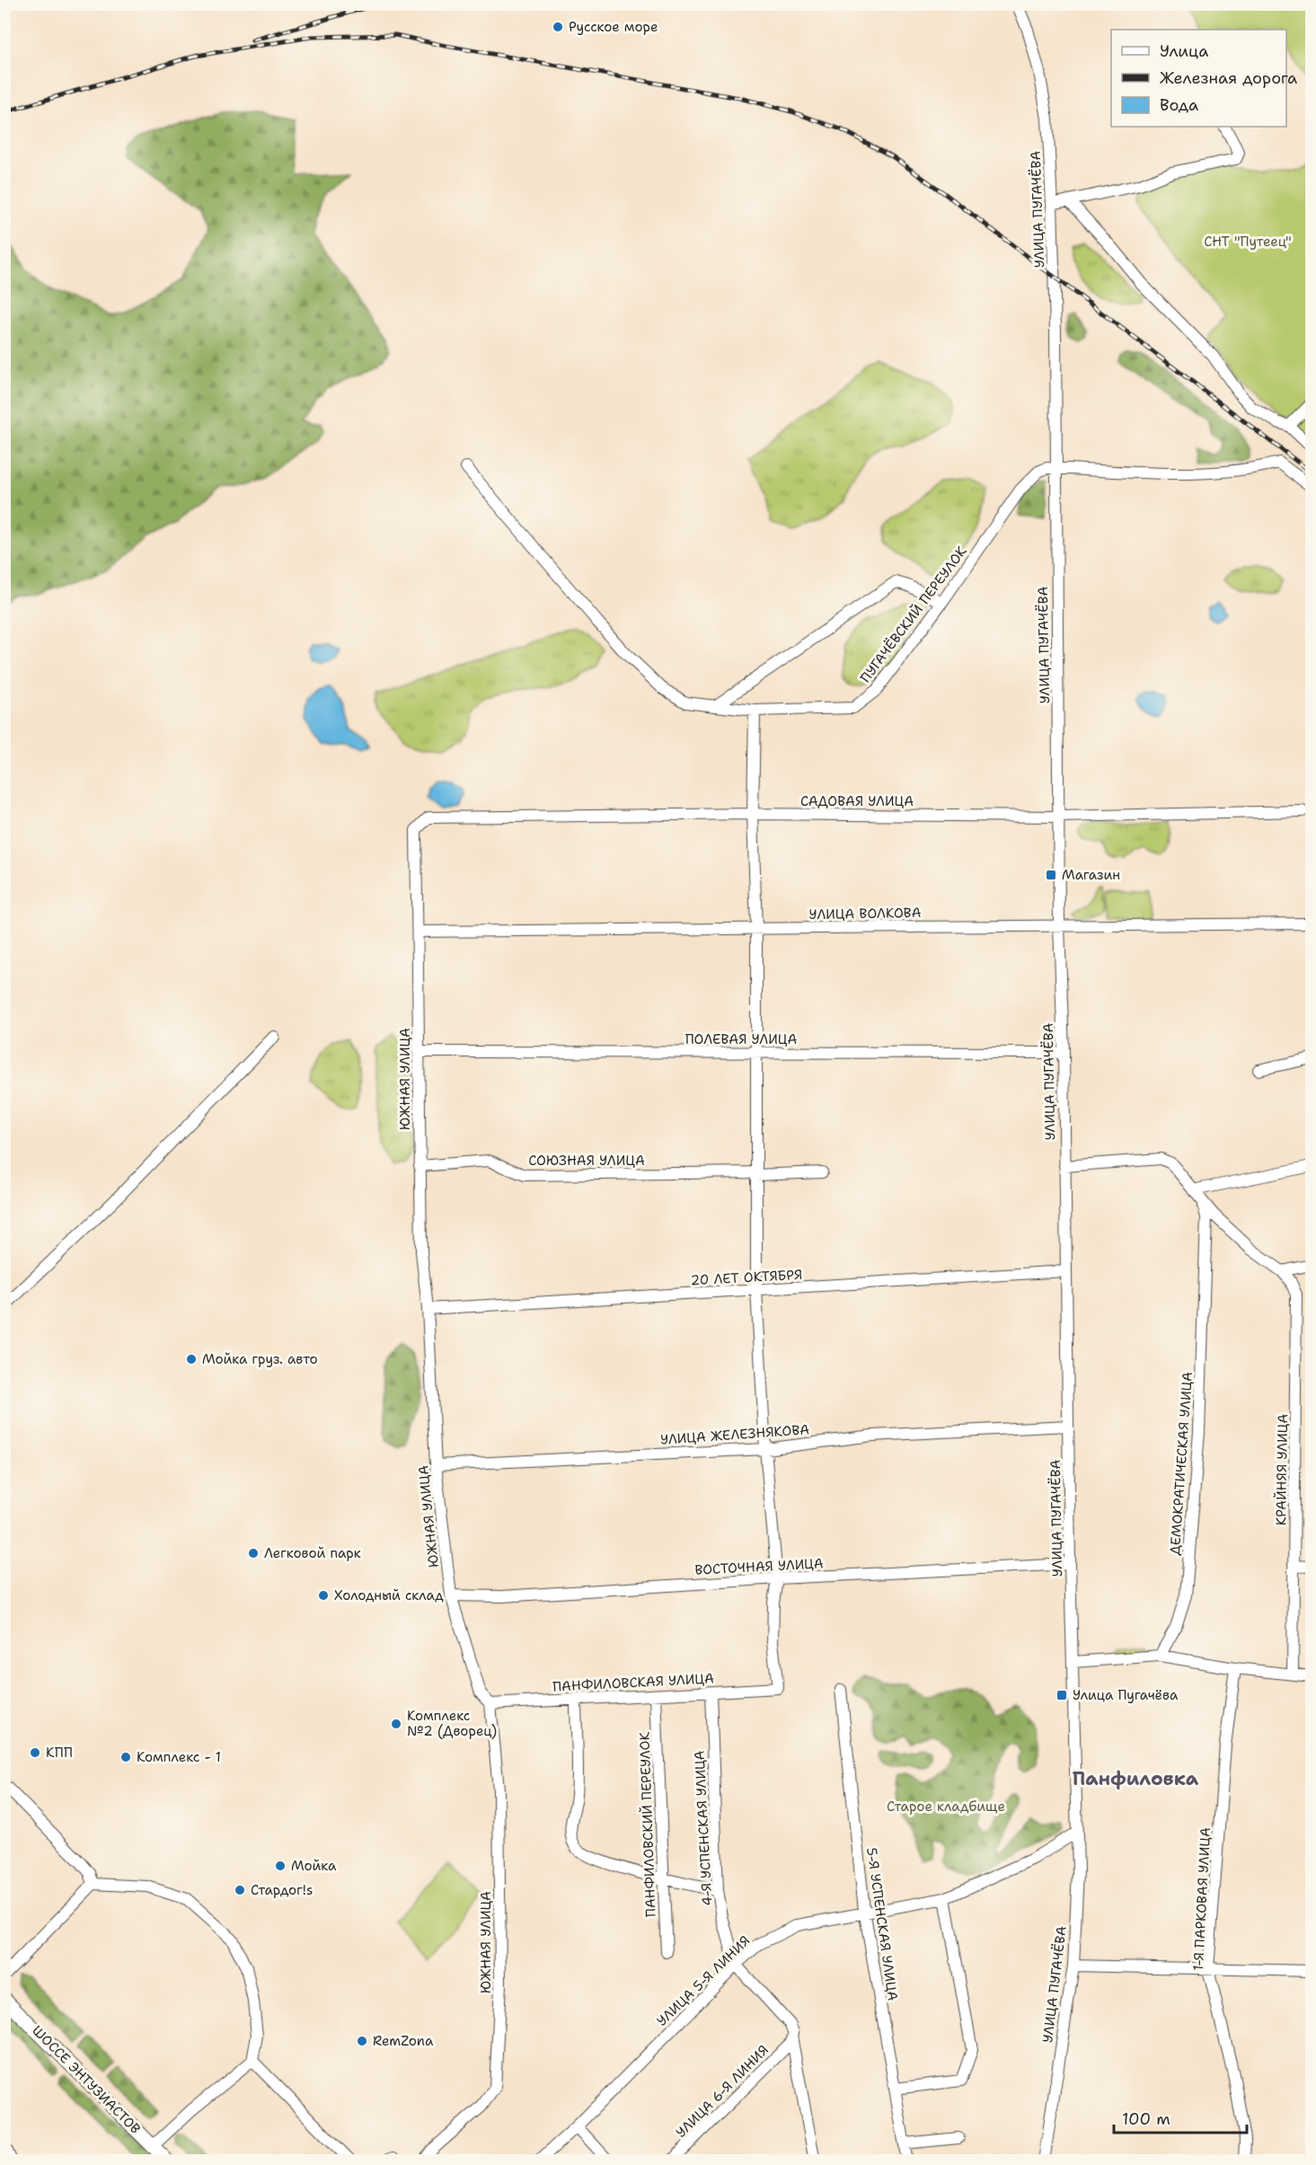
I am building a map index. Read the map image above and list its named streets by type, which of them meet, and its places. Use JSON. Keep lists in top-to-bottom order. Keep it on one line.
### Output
{"streets":{"main road":["ШОССЕ ЭНТУЗИАСТОВ"],"street":["УЛИЦА ПУГАЧЁВА","ПУГАЧЁВСКИЙ ПЕРЕУЛОК","САДОВАЯ УЛИЦА","УЛИЦА ВОЛКОВА","ПОЛЕВАЯ УЛИЦА","ЮЖНАЯ УЛИЦА","СОЮЗНАЯ УЛИЦА","20 ЛЕТ ОКТЯБРЯ","УЛИЦА ЖЕЛЕЗНЯКОВА","ДЕМОКРАТИЧЕСКАЯ УЛИЦА","КРАЙНЯЯ УЛИЦА","ВОСТОЧНАЯ УЛИЦА","ПАНФИЛОВСКАЯ УЛИЦА","ПАНФИЛОВСКИЙ ПЕРЕУЛОК","4-Я УСПЕНСКАЯ УЛИЦА","1-Я ПАРКОВАЯ УЛИЦА","5-Я УСПЕНСКАЯ УЛИЦА","УЛИЦА 5-Я ЛИНИЯ","УЛИЦА 6-Я ЛИНИЯ"]},"crossings":[["УЛИЦА ПУГАЧЁВА","ПУГАЧЁВСКИЙ ПЕРЕУЛОК"],["УЛИЦА ПУГАЧЁВА","САДОВАЯ УЛИЦА"],["УЛИЦА ПУГАЧЁВА","УЛИЦА ВОЛКОВА"],["УЛИЦА ПУГАЧЁВА","ПОЛЕВАЯ УЛИЦА"],["УЛИЦА ПУГАЧЁВА","20 ЛЕТ ОКТЯБРЯ"],["УЛИЦА ПУГАЧЁВА","УЛИЦА ЖЕЛЕЗНЯКОВА"],["УЛИЦА ПУГАЧЁВА","ВОСТОЧНАЯ УЛИЦА"],["УЛИЦА ПУГАЧЁВА","УЛИЦА 5-Я ЛИНИЯ"],["САДОВАЯ УЛИЦА","ЮЖНАЯ УЛИЦА"],["УЛИЦА ВОЛКОВА","ЮЖНАЯ УЛИЦА"],["ПОЛЕВАЯ УЛИЦА","ЮЖНАЯ УЛИЦА"],["ЮЖНАЯ УЛИЦА","СОЮЗНАЯ УЛИЦА"],["ЮЖНАЯ УЛИЦА","20 ЛЕТ ОКТЯБРЯ"],["ЮЖНАЯ УЛИЦА","УЛИЦА ЖЕЛЕЗНЯКОВА"],["ЮЖНАЯ УЛИЦА","ВОСТОЧНАЯ УЛИЦА"],["ЮЖНАЯ УЛИЦА","ПАНФИЛОВСКАЯ УЛИЦА"],["ВОСТОЧНАЯ УЛИЦА","ПАНФИЛОВСКАЯ УЛИЦА"],["ПАНФИЛОВСКАЯ УЛИЦА","ПАНФИЛОВСКИЙ ПЕРЕУЛОК"],["ПАНФИЛОВСКАЯ УЛИЦА","4-Я УСПЕНСКАЯ УЛИЦА"],["4-Я УСПЕНСКАЯ УЛИЦА","УЛИЦА 5-Я ЛИНИЯ"],["4-Я УСПЕНСКАЯ УЛИЦА","УЛИЦА 6-Я ЛИНИЯ"],["5-Я УСПЕНСКАЯ УЛИЦА","УЛИЦА 5-Я ЛИНИЯ"]],"districts":["Панфиловка"],"parks":["СНТ \"Путеец\"","Старое кладбище"],"places":{"other":["Русское море","Мойка груз. авто","Легковой парк","Холодный склад","Комплекс №2 (Дворец)","КПП","Комплекс - 1","Мойка","Стардог!s","RemZona"],"transit":["Магазин","Улица Пугачёва"]},"legend":["Улица","Железная дорога","Вода"],"scale_bar":"100 m"}
